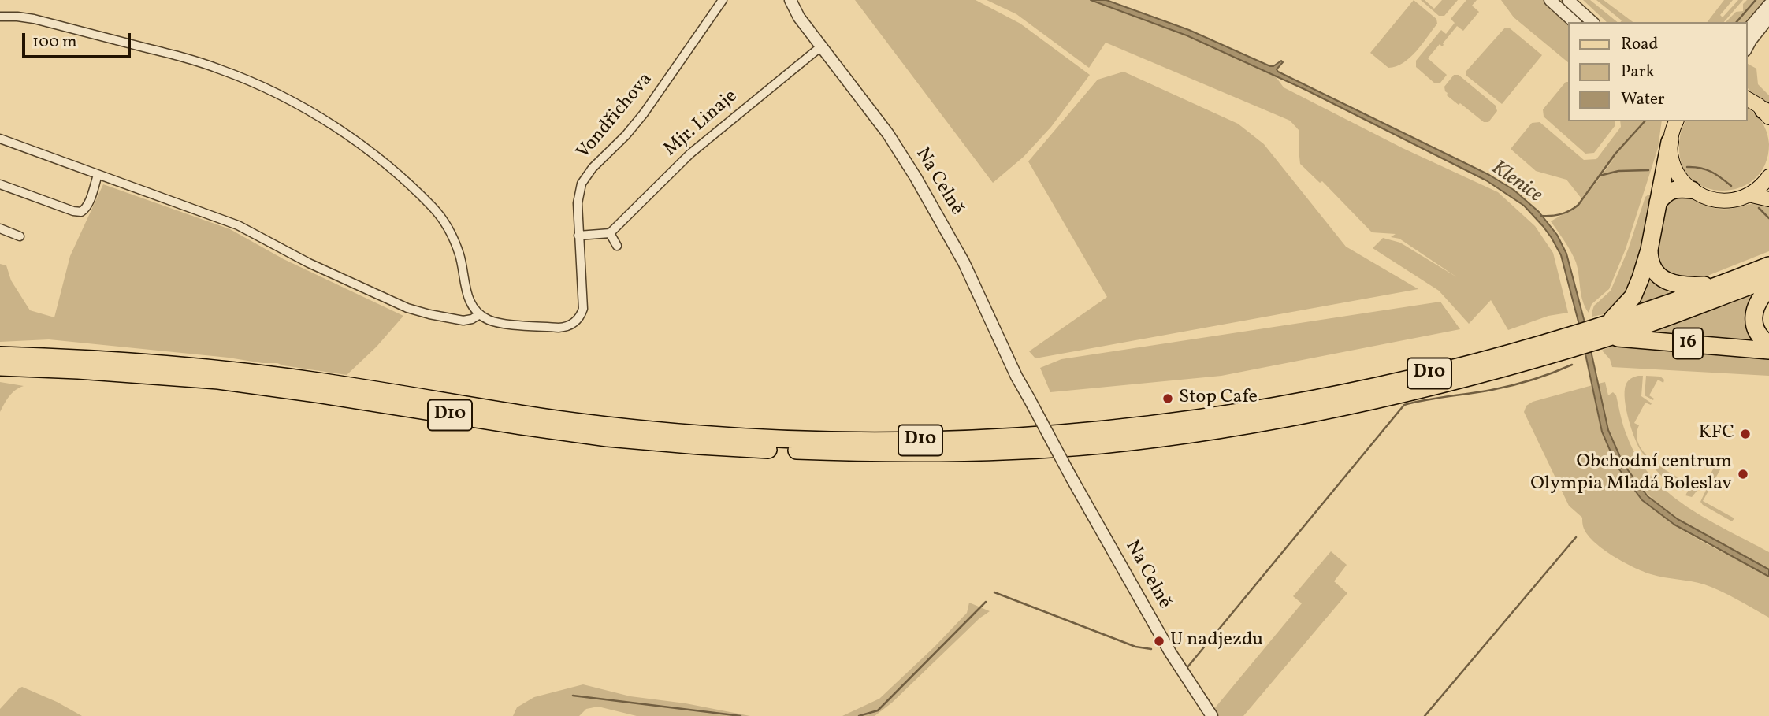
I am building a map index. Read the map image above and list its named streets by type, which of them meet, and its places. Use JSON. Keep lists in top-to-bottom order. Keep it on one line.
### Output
{"streets":{"highway":["16","D10"],"street":["Vondřichova","Mjr. Linaje","Na Celně"]},"crossings":[["Mjr. Linaje","Na Celně"],["16","D10"]],"water":["Klenice"],"places":["Stop Cafe","KFC","Obchodní centrum Olympia Mladá Boleslav","U nadjezdu"],"legend":["Road","Park","Water"],"scale_bar":"100 m"}
